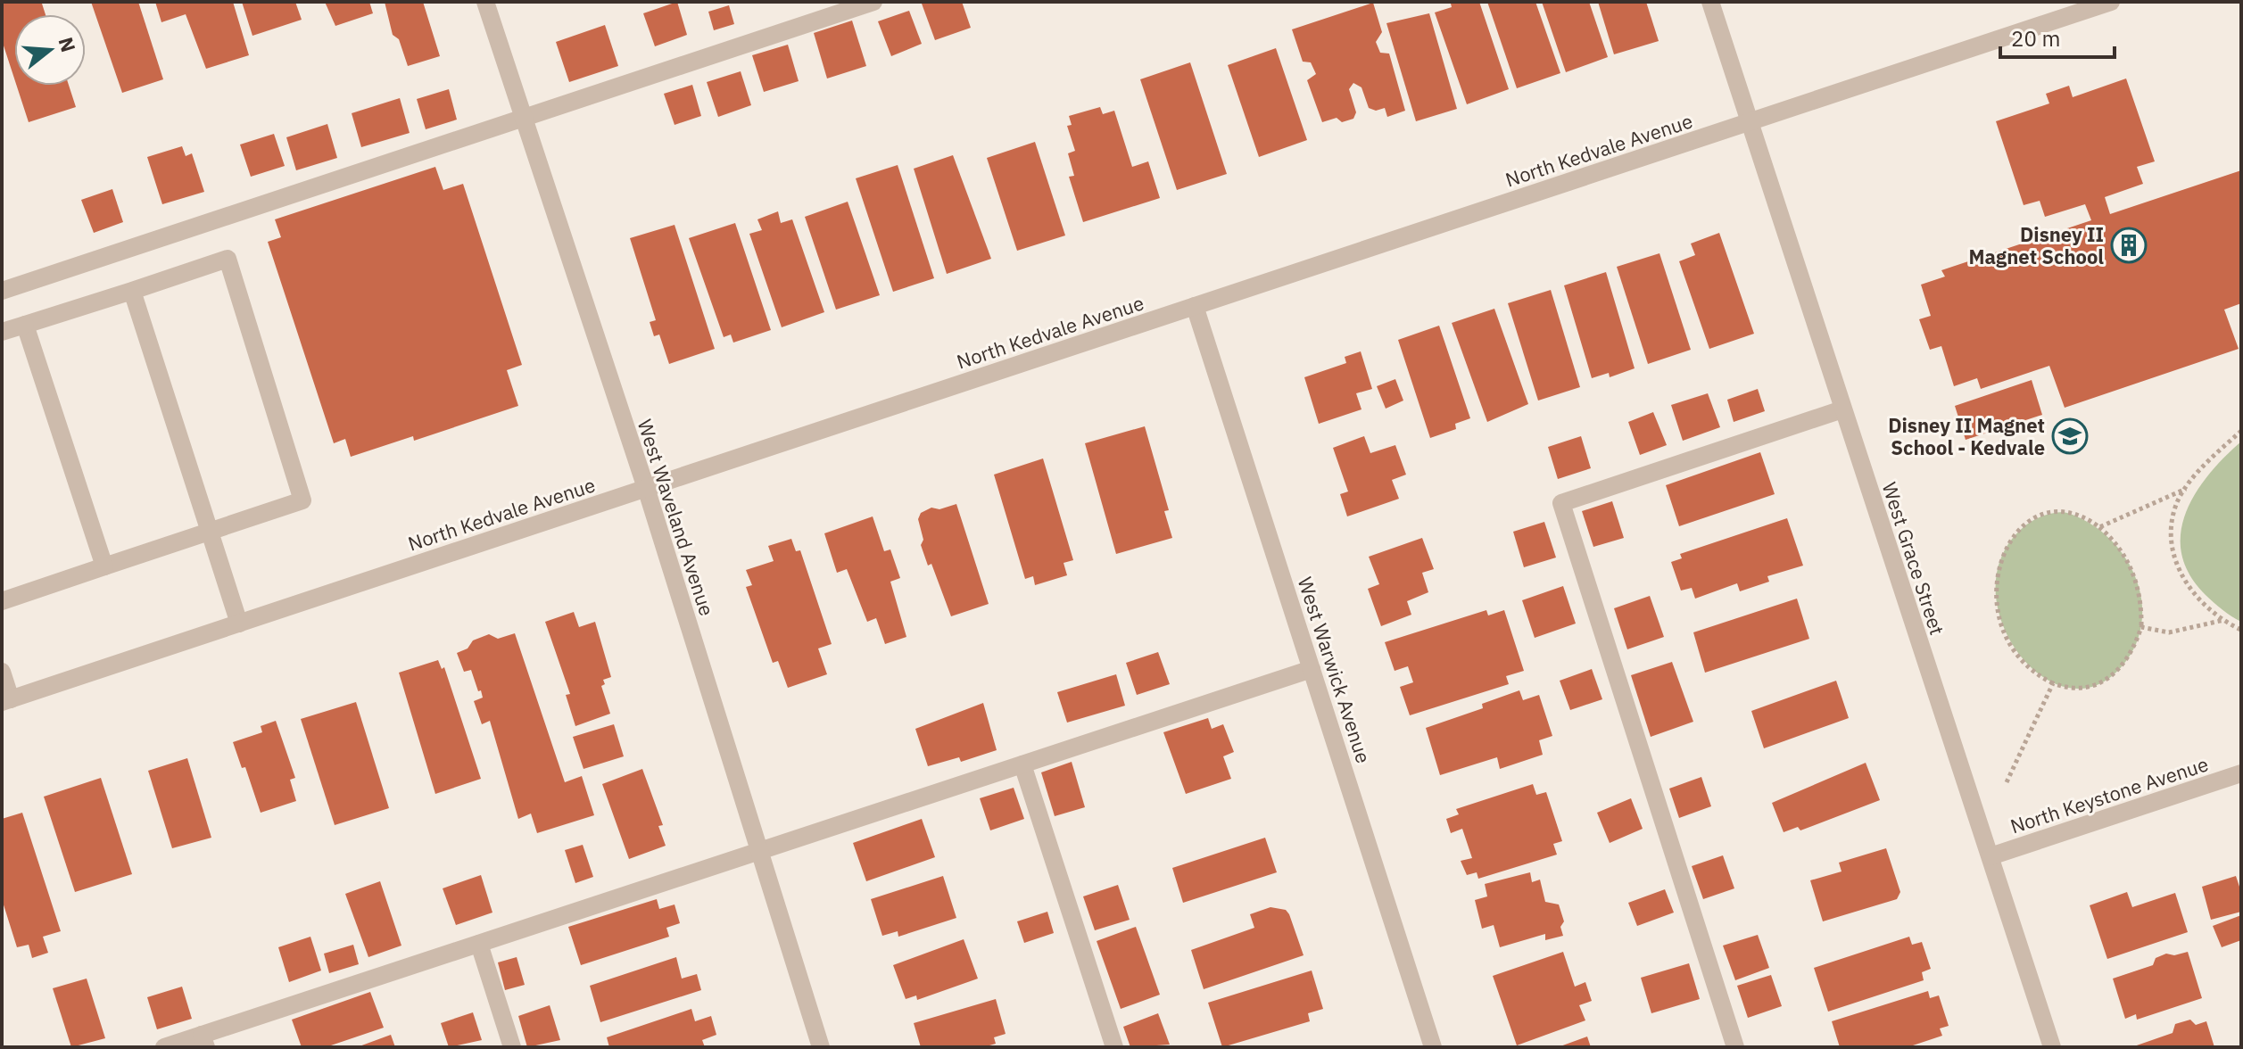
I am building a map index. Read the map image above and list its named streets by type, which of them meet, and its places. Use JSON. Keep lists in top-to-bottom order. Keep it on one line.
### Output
{"streets":{"street":["North Kedvale Avenue","West Waveland Avenue","West Grace Street","West Warwick Avenue","North Keystone Avenue"]},"crossings":[["North Kedvale Avenue","West Waveland Avenue"],["North Kedvale Avenue","West Grace Street"],["North Kedvale Avenue","West Warwick Avenue"],["West Grace Street","North Keystone Avenue"]],"places":{"building":["Disney II Magnet School"],"school or university":["Disney II Magnet School - Kedvale"]},"scale_bar":"20 m","north":"right"}
